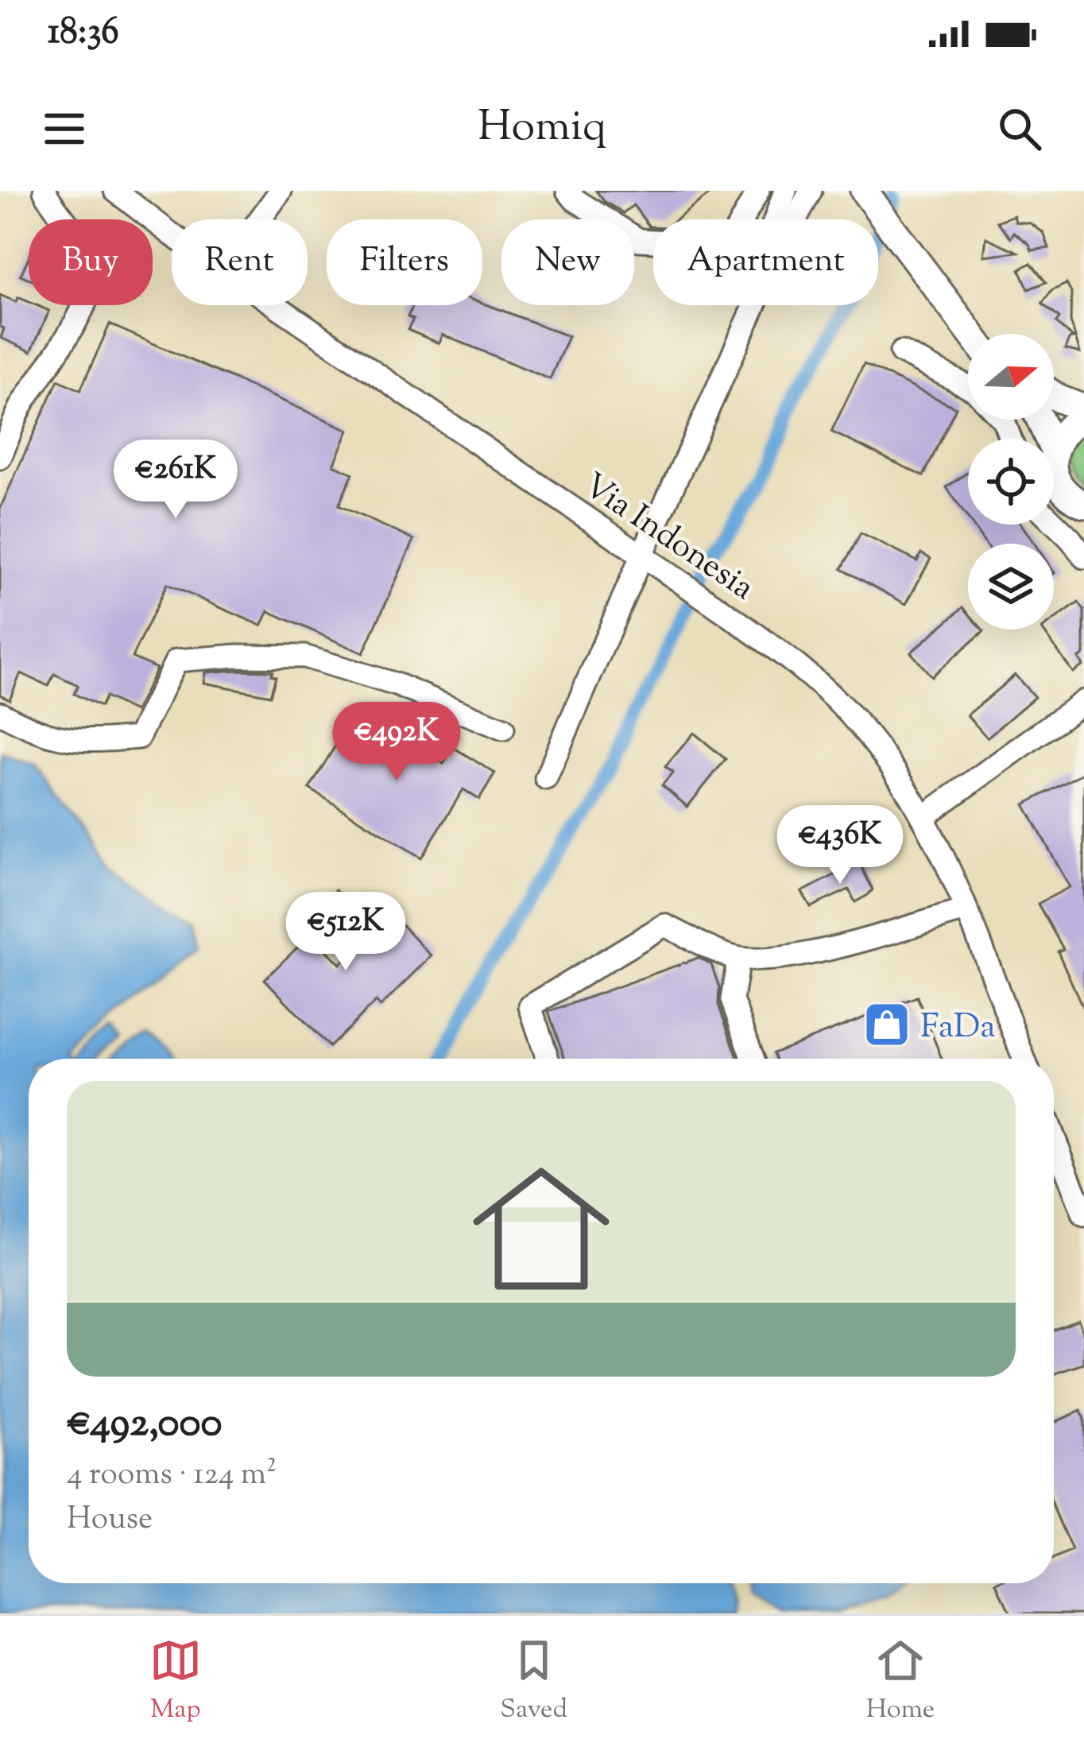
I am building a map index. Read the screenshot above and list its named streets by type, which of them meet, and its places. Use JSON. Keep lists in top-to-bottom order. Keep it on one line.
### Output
{"streets":{"street":["Via Indonesia"]},"places":{"shop":["FaDa"]},"north":"right","page":{"status":"18:36","header":"Homiq","chip":["Buy","Rent","Filters","New","Apartment"],"price":["€261K","€492K","€436K","€512K"],"list":[{"name":"€492,000","note":"4 rooms · 124 m² · House"}],"tabs":["Map","Saved","Home"]}}
